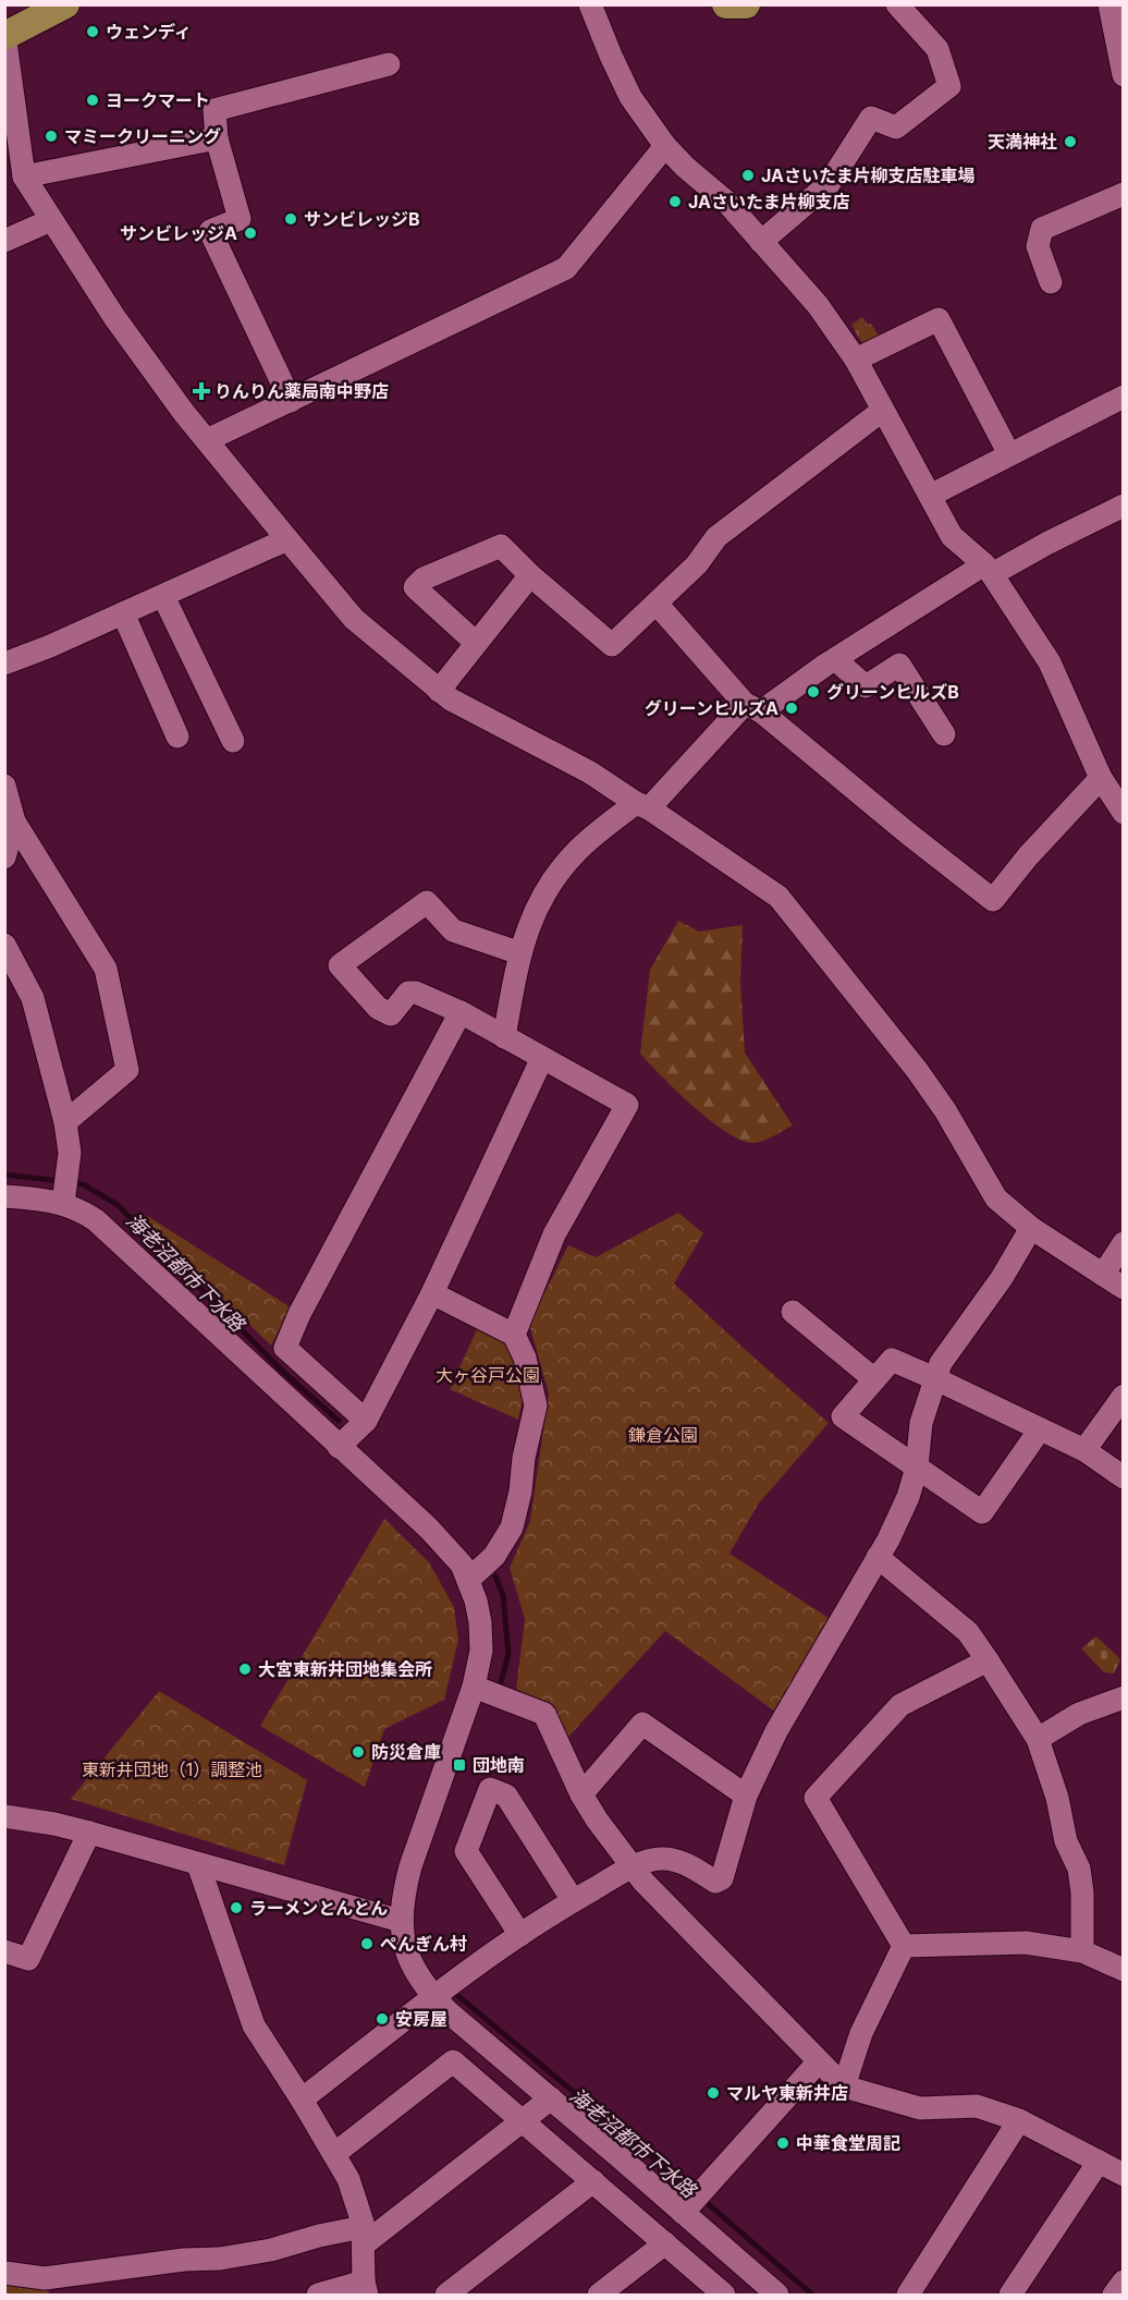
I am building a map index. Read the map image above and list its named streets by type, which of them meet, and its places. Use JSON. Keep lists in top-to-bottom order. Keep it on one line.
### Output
{"water":["海老沼都市下水路"],"parks":["大ヶ谷戸公園","鎌倉公園","東新井団地（1）調整池"],"places":{"other":["ウェンディ","ヨークマート","マミークリーニング","天満神社","JAさいたま片柳支店駐車場","JAさいたま片柳支店","サンビレッジB","サンビレッジA","グリーンヒルズB","グリーンヒルズA","大宮東新井団地集会所","防災倉庫","ラーメンとんとん","ぺんぎん村","安房屋","マルヤ東新井店","中華食堂周記"],"health":["りんりん薬局南中野店"],"transit":["団地南"]}}
